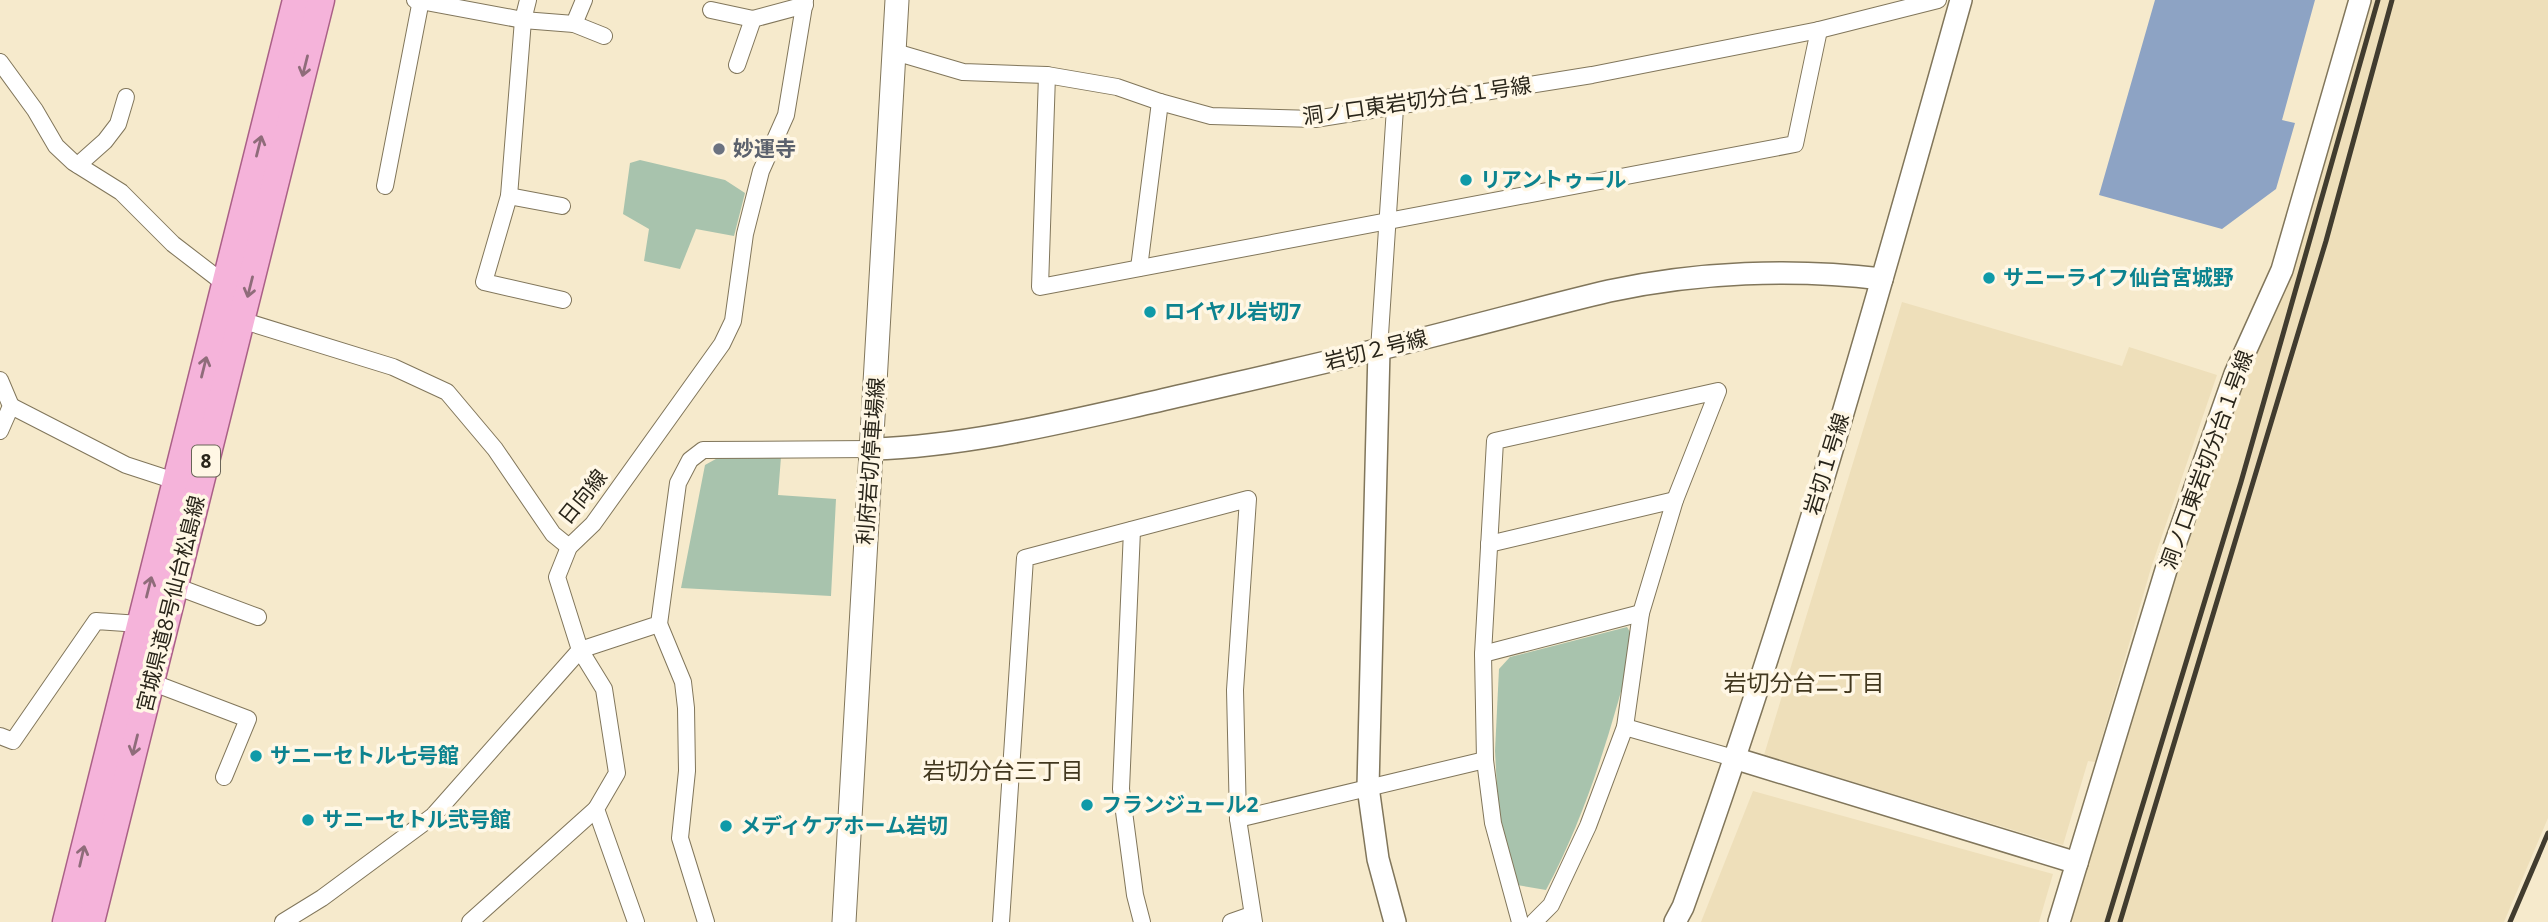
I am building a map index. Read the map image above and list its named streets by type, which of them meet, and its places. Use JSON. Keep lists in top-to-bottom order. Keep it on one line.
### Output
{"streets":{"main road":["8","利府岩切停車場線","宮城県道8号仙台松島線"],"street":["洞ノ口東岩切分台１号線","岩切２号線","岩切１号線","日向線"]},"crossings":[["洞ノ口東岩切分台１号線","利府岩切停車場線"],["岩切２号線","利府岩切停車場線"],["岩切２号線","岩切１号線"]],"districts":["岩切分台二丁目","岩切分台三丁目"],"places":["妙運寺","リアントゥール","サニーライフ仙台宮城野","ロイヤル岩切7","サニーセトル七号館","フランジュール2","サニーセトル弐号館","メディケアホーム岩切"]}
